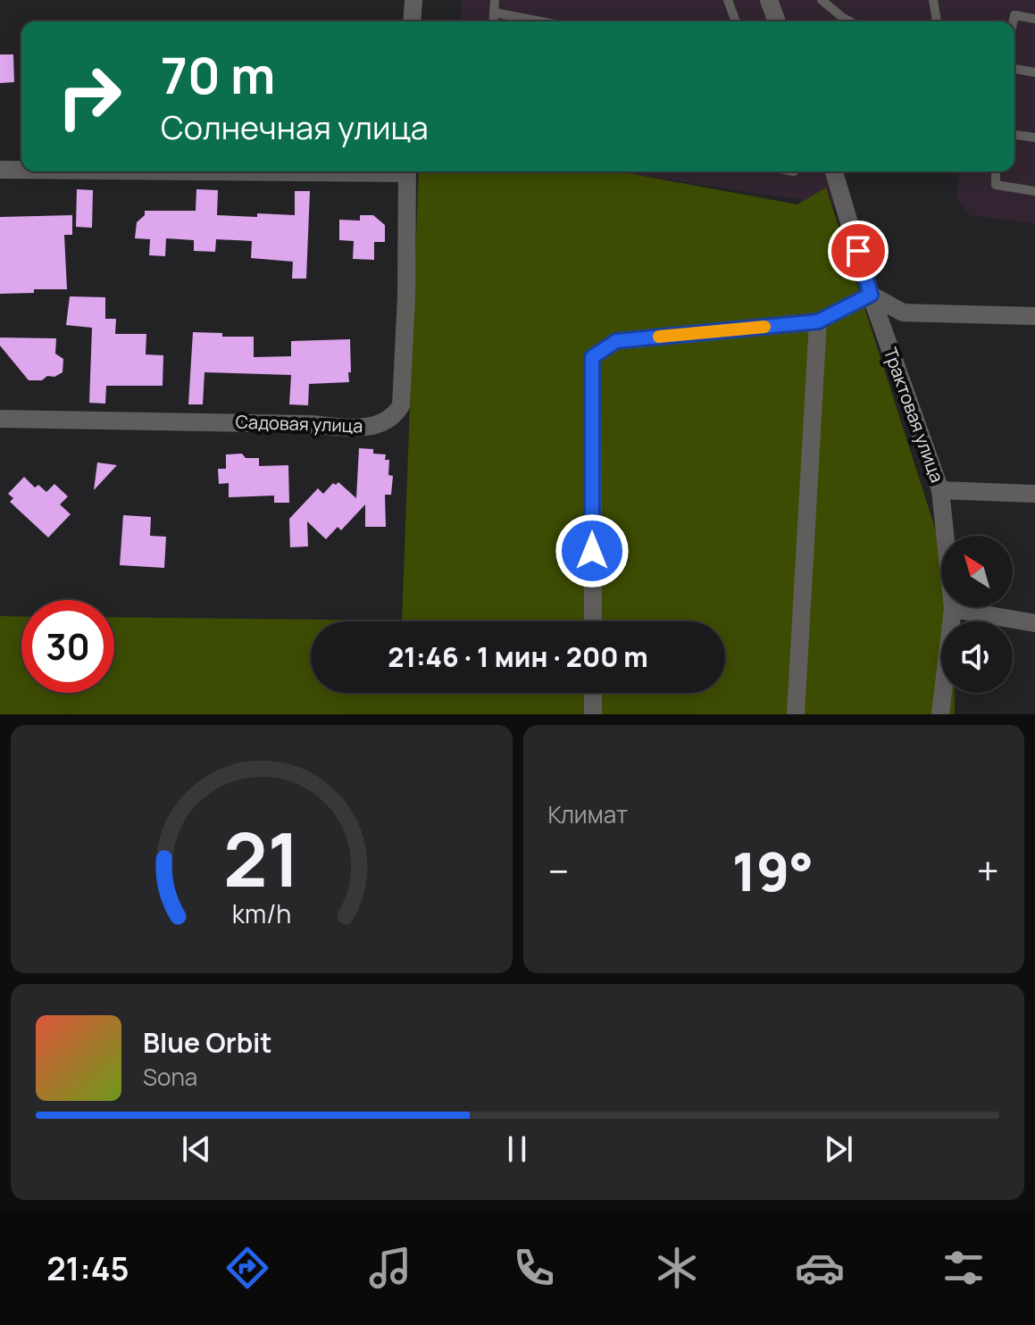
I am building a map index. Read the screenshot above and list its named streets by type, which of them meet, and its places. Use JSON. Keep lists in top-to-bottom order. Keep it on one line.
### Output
{"streets":{"street":["Трактовая улица","Садовая улица"]},"north":"top left","page":{"turn":["70 m","Солнечная улица"],"limit":"30","trip":"21:46 · 1 мин · 200 m","tile":"Климат","heat":["−","19°","+"],"song":["Blue Orbit","Sona"],"tabs":"21:45","gauge":["21","km/h"]}}
